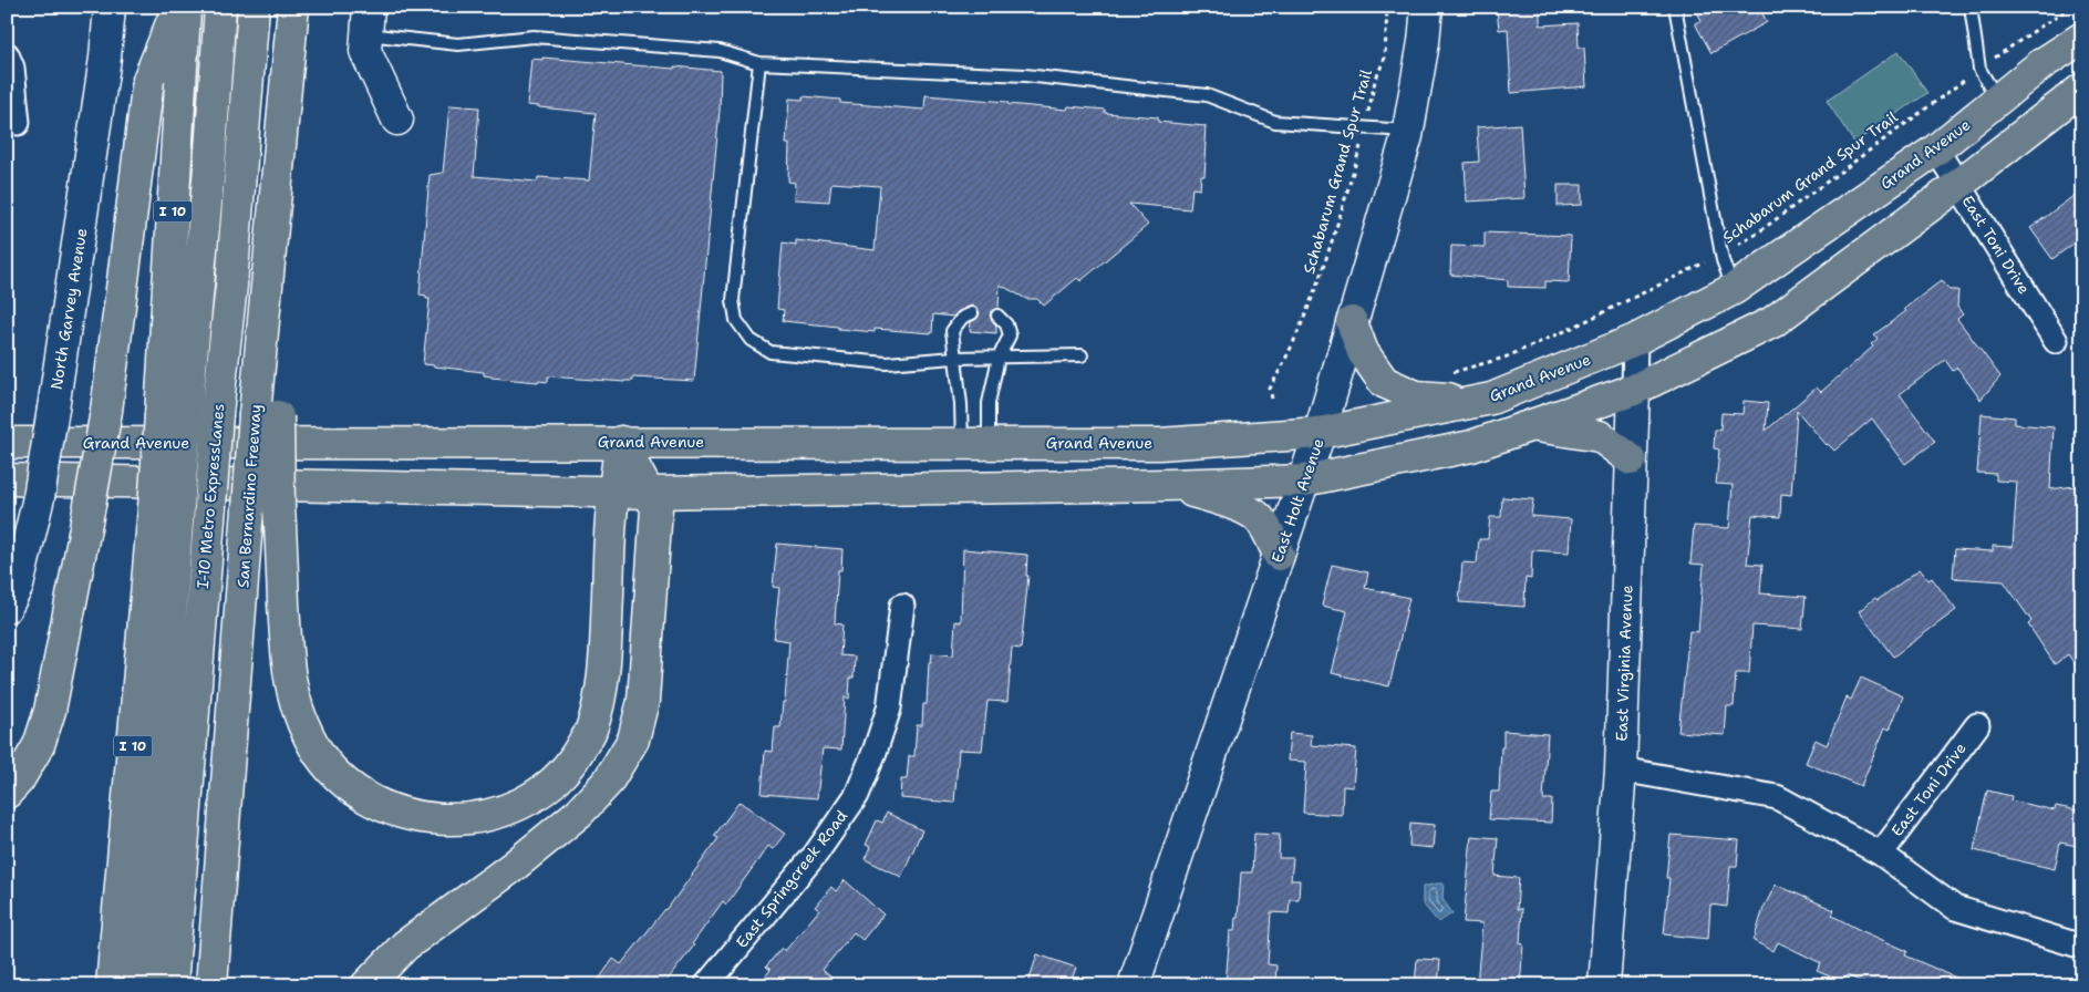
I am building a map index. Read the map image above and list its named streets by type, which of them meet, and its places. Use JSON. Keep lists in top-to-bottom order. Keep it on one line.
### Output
{"streets":{"main road":["Grand Avenue","I 10","I-10 Metro ExpressLanes","San Bernardino Freeway"],"street":["East Toni Drive","North Garvey Avenue","East Holt Avenue","East Virginia Avenue","East Springcreek Road"],"path":["Schabarum Grand Spur Trail"]},"crossings":[["Grand Avenue","East Toni Drive"],["Grand Avenue","East Holt Avenue"],["Grand Avenue","East Virginia Avenue"],["I 10","I-10 Metro ExpressLanes"]]}
